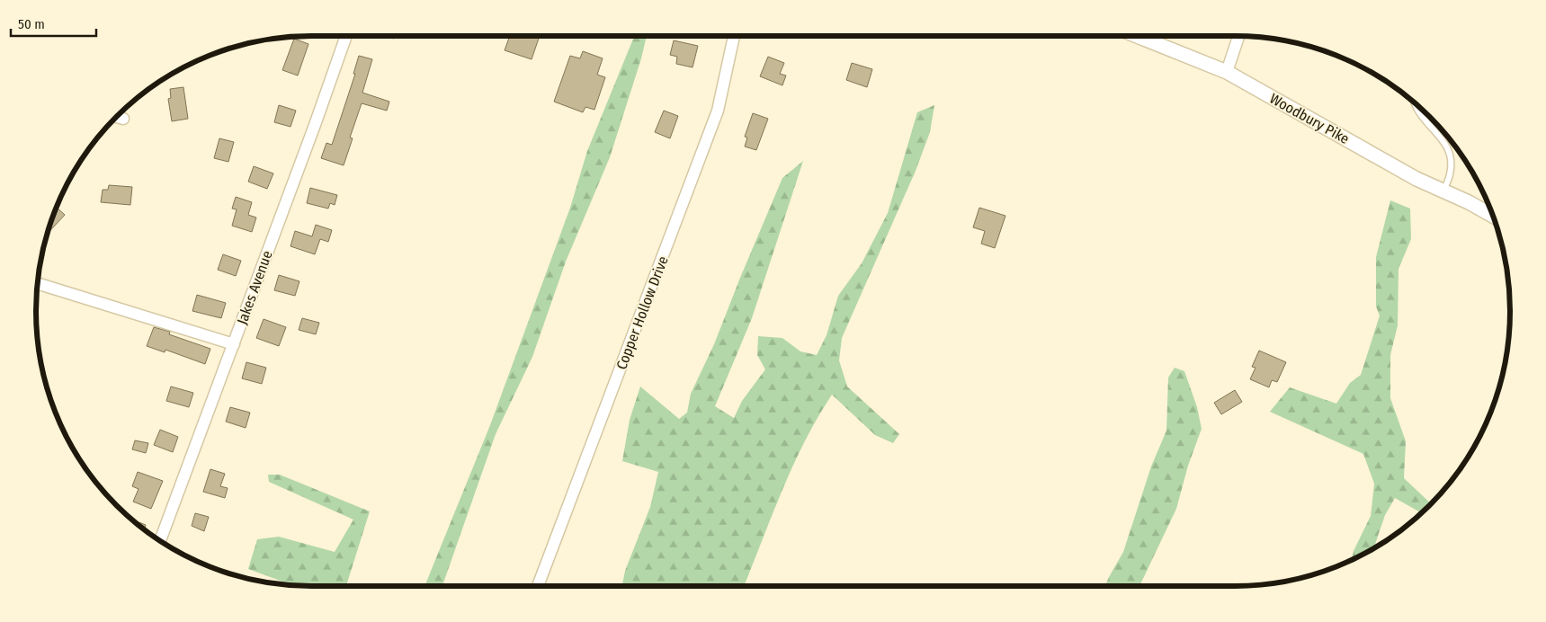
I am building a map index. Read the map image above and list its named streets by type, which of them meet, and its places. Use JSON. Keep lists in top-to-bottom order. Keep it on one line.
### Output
{"streets":{"street":["Woodbury Pike","Jakes Avenue","Copper Hollow Drive"]},"scale_bar":"50 m"}
